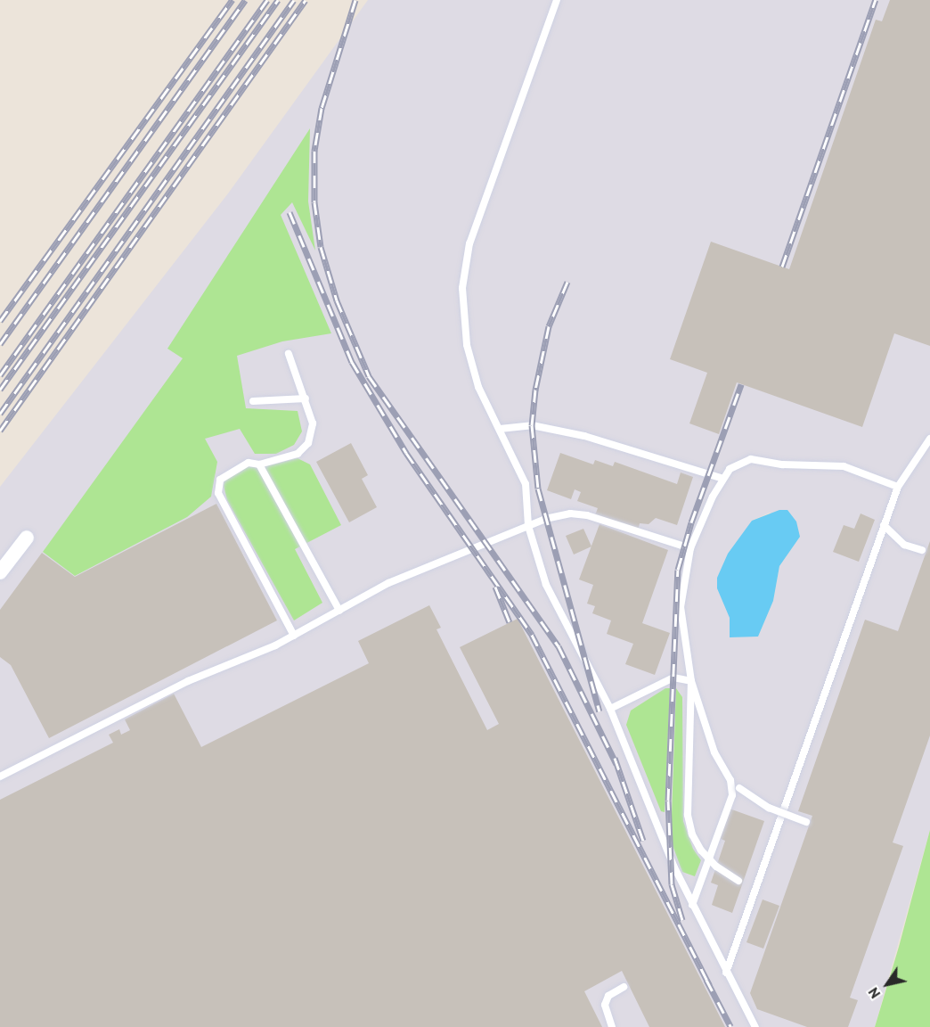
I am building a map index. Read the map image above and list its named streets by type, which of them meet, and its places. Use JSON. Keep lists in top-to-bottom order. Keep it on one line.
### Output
{"north":"bottom left"}
